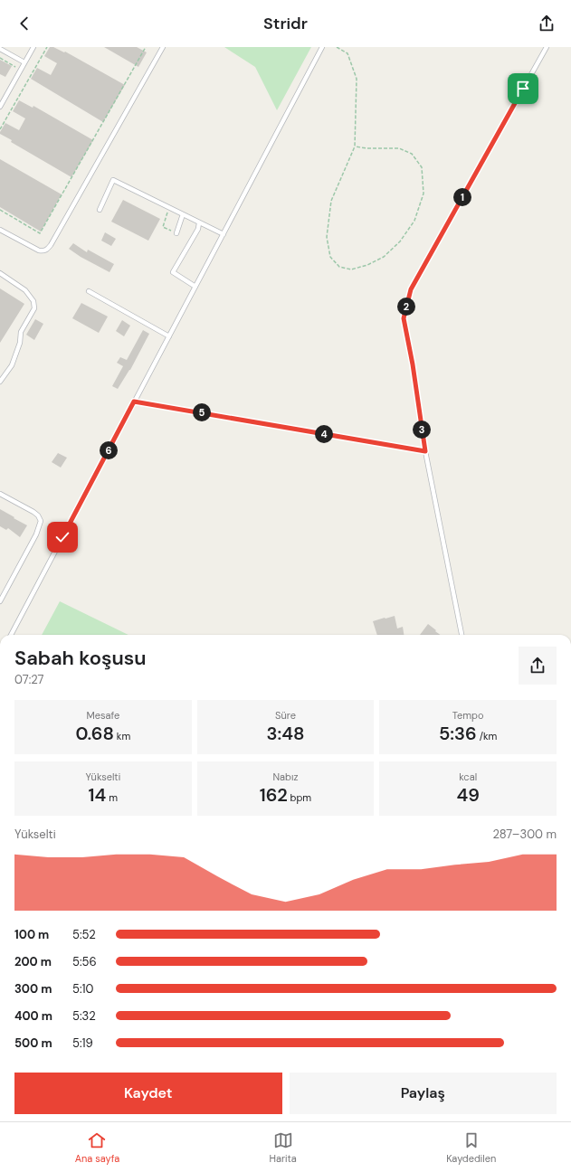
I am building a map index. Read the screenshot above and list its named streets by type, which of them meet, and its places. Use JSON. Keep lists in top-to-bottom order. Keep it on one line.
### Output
{"page":{"header":"Stridr","pins":["1","2","5","3","4","6"],"heading":["Sabah koşusu","07:27"],"stats":[["Mesafe","0.68 km"],["Süre","3:48"],["Tempo","5:36 /km"],["Yükselti","14 m"],["Nabız","162 bpm"],["kcal","49"]],"chart":["Yükselti","287–300 m"],"list":[{"name":"100 m","note":"5:52"},{"name":"200 m","note":"5:56"},{"name":"300 m","note":"5:10"},{"name":"400 m","note":"5:32"},{"name":"500 m","note":"5:19"}],"buttons":["Kaydet","Paylaş"],"tabs":["Ana sayfa","Harita","Kaydedilen"]}}
